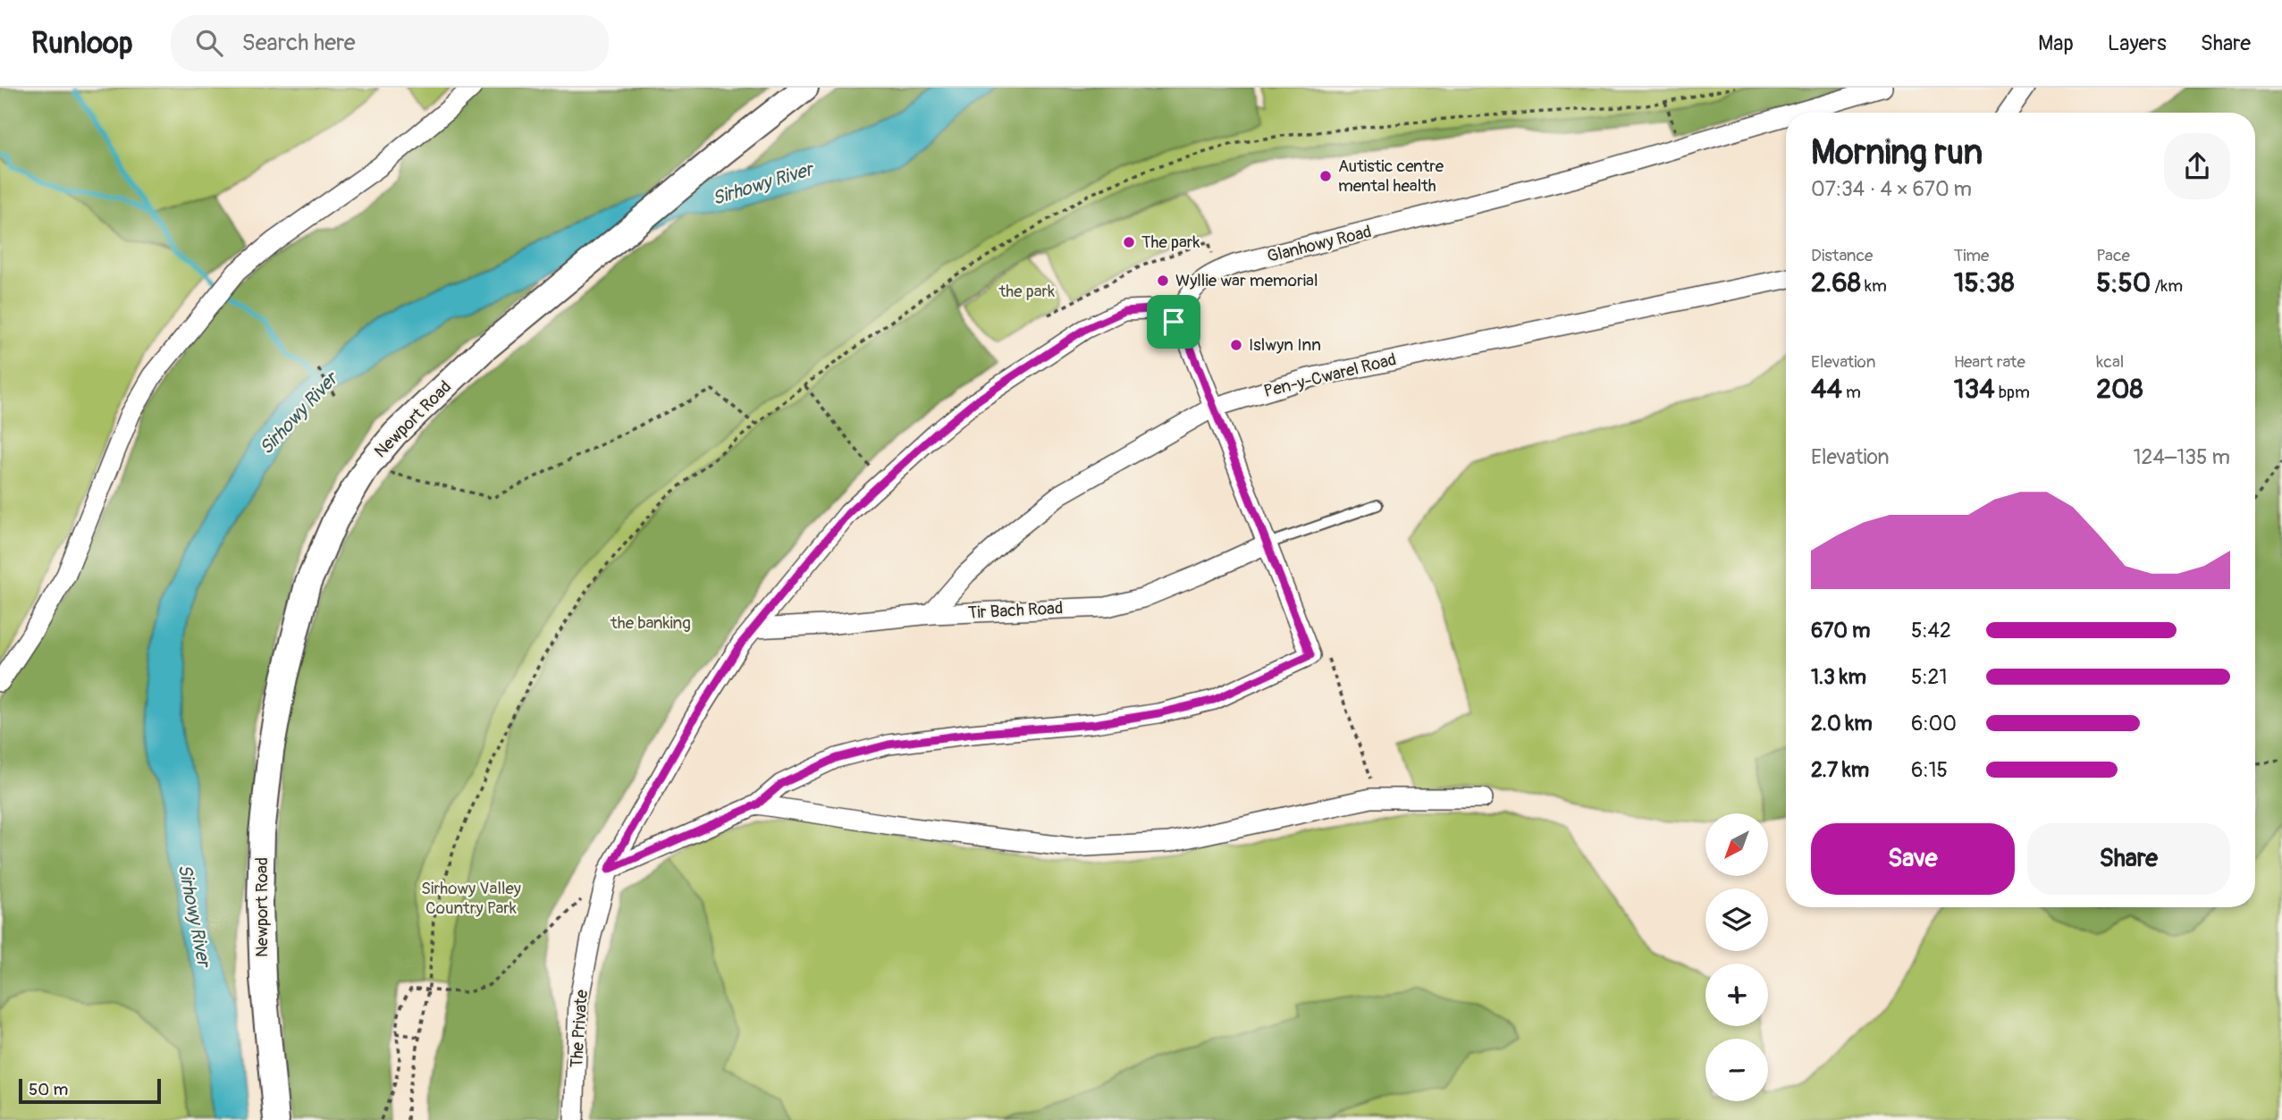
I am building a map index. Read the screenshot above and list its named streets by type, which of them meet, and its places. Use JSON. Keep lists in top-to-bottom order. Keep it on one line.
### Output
{"streets":{"main road":["Newport Road"],"street":["Glanhowy Road","Pen-y-Cwarel Road","Tir Bach Road","The Private"]},"crossings":[["Pen-y-Cwarel Road","Tir Bach Road"]],"water":["Sirhowy River"],"parks":["the park","the banking","Sirhowy Valley Country Park"],"places":["Autistic centre mental health","The park","Wyllie war memorial","Islwyn Inn"],"scale_bar":"50 m","north":"bottom left","page":{"header":"Runloop","search":"Search here","nav":["Map","Layers","Share"],"heading":["Morning run","07:34 · 4 × 670 m"],"stats":[["Distance","2.68 km"],["Time","15:38"],["Pace","5:50 /km"],["Elevation","44 m"],["Heart rate","134 bpm"],["kcal","208"]],"chart":["Elevation","124–135 m"],"list":[{"name":"670 m","note":"5:42"},{"name":"1.3 km","note":"5:21"},{"name":"2.0 km","note":"6:00"},{"name":"2.7 km","note":"6:15"}],"buttons":["Save","Share"],"map_buttons":["+","−"],"scale":"50 m"}}
